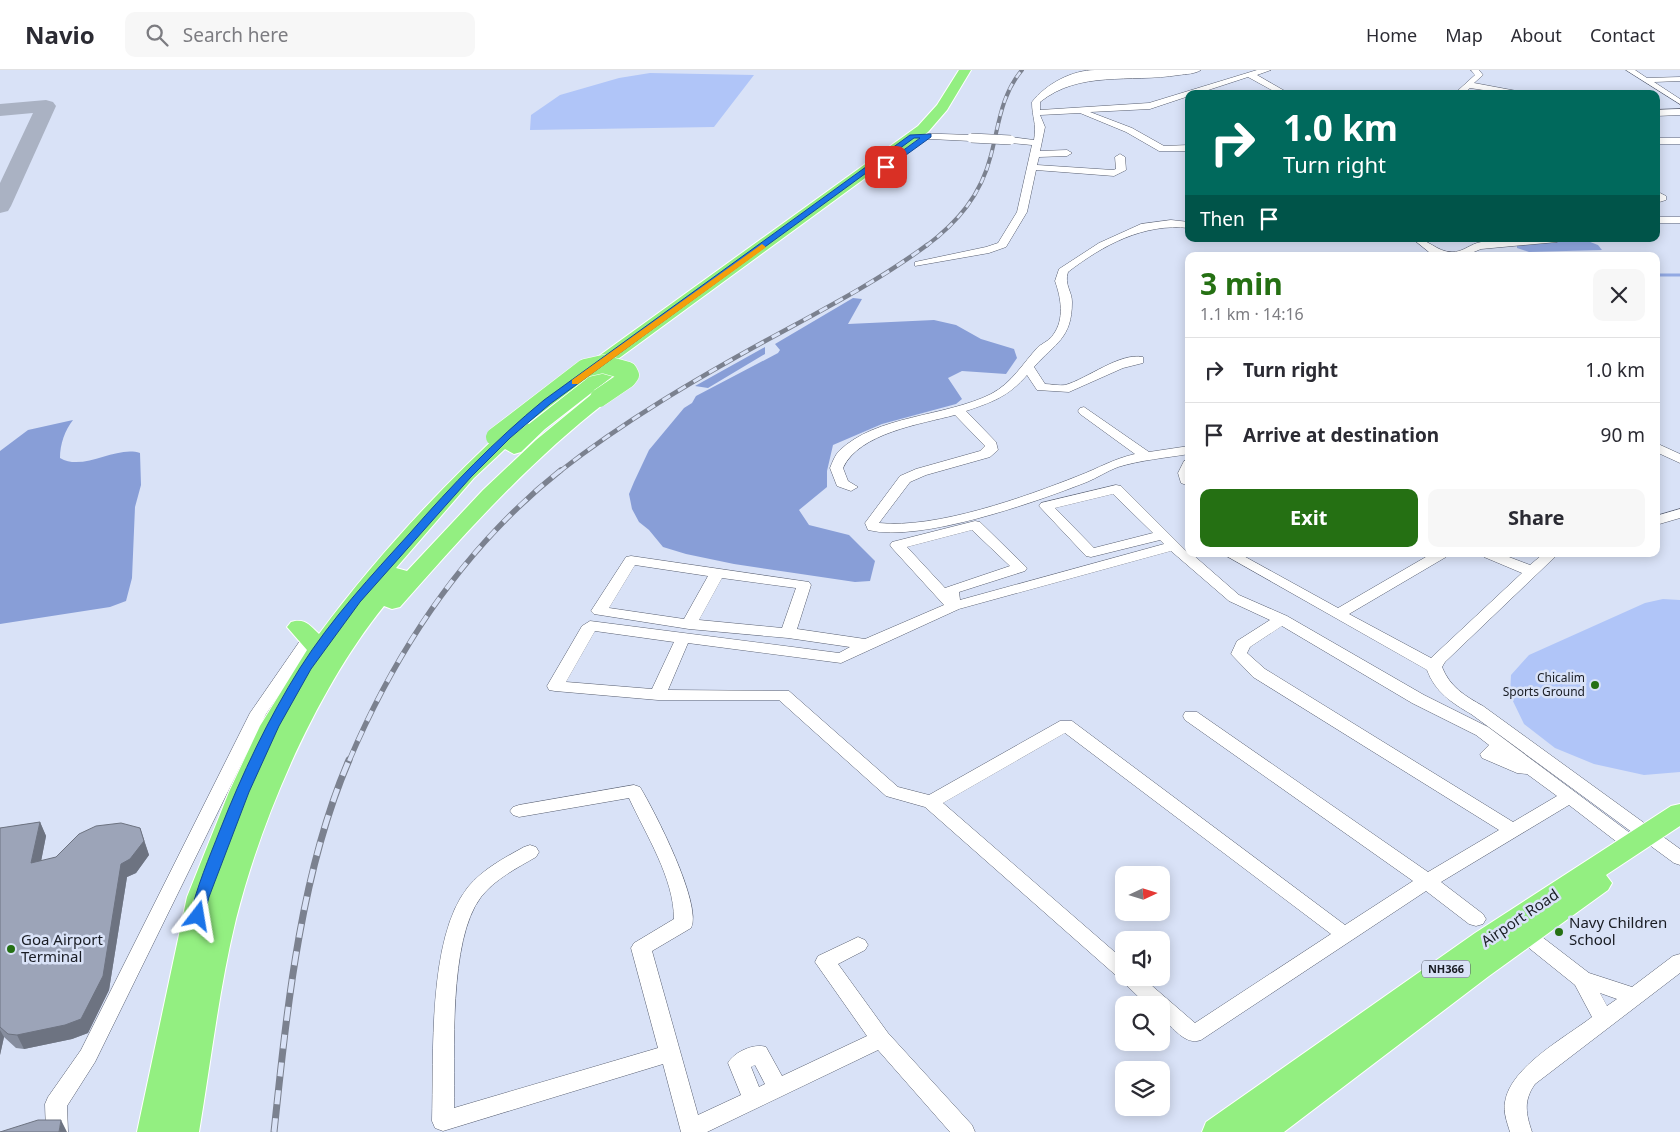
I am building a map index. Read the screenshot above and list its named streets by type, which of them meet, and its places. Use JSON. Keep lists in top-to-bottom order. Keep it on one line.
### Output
{"streets":{"highway":["Airport Road","NH366"]},"places":["Chicalim Sports Ground","Navy Children School","Goa Airport Terminal"],"north":"right","page":{"header":"Navio","search":"Search here","nav":["Home","Map","About","Contact"],"turn":["1.0 km","Turn right"],"then":"Then","heading":["3 min","1.1 km · 14:16"],"list":[{"name":"Turn right","value":"1.0 km"},{"name":"Arrive at destination","value":"90 m"}],"buttons":["Exit","Share"]}}
